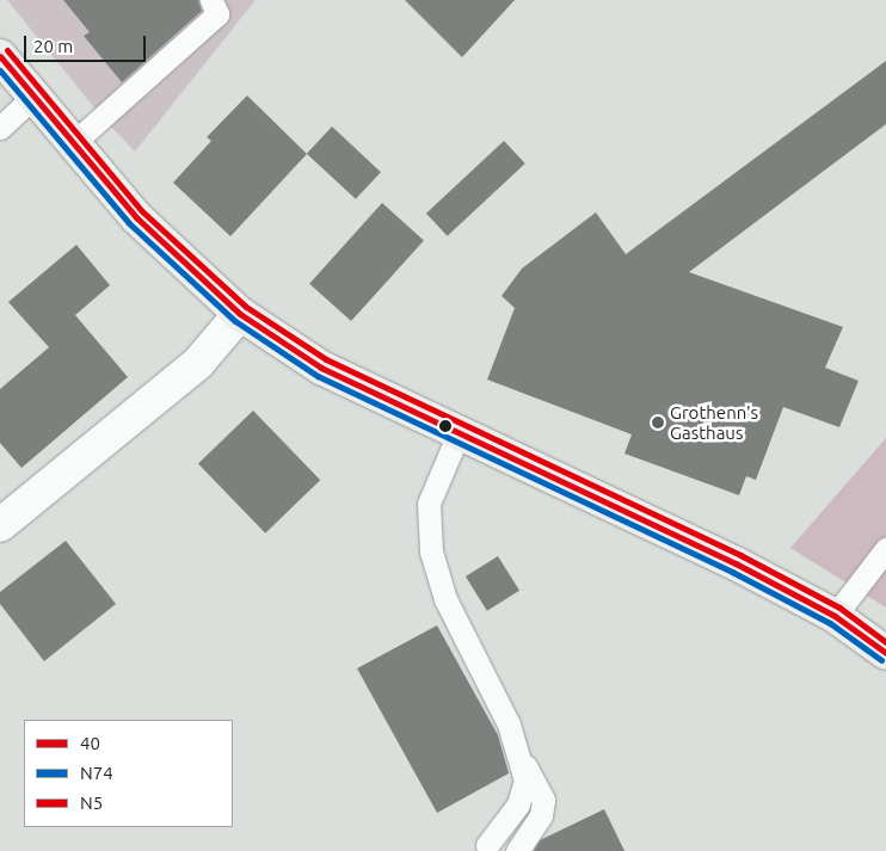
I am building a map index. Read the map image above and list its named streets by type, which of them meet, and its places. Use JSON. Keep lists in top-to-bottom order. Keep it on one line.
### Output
{"places":["Grothenn's Gasthaus"],"lines":["transit line N5","transit line 40","transit line N74"],"legend":["40","N74","N5"],"scale_bar":"20 m"}
